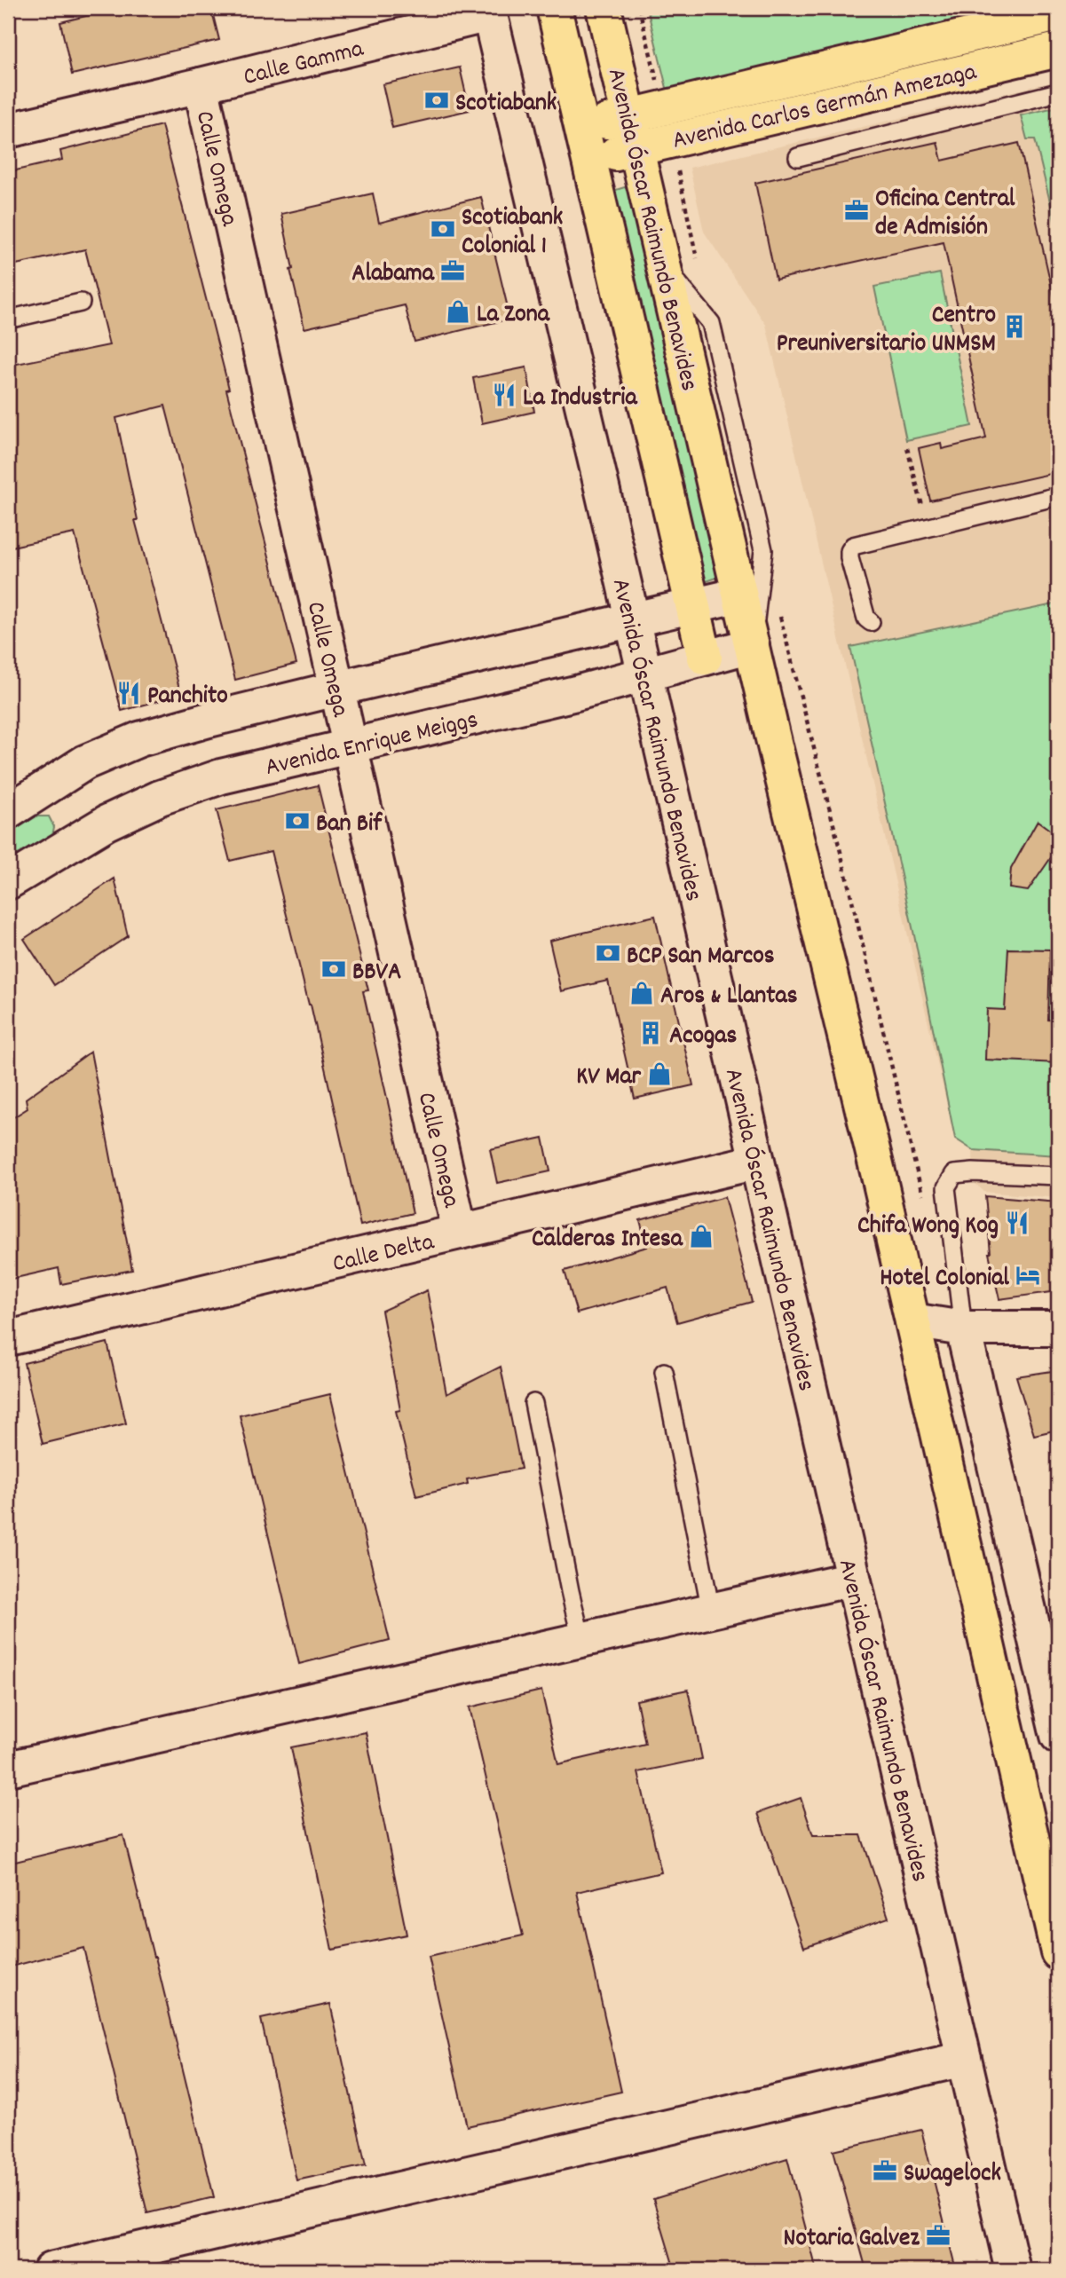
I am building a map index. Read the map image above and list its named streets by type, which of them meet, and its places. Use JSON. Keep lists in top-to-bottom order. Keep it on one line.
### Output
{"streets":{"main road":["Calle Gamma","Avenida Carlos Germán Amezaga","Calle Omega","Avenida Óscar Raimundo Benavides","Avenida Enrique Meiggs","Calle Delta"]},"crossings":[["Calle Gamma","Calle Omega"],["Calle Gamma","Avenida Óscar Raimundo Benavides"],["Avenida Carlos Germán Amezaga","Avenida Óscar Raimundo Benavides"],["Calle Omega","Avenida Enrique Meiggs"],["Calle Omega","Calle Delta"],["Avenida Óscar Raimundo Benavides","Avenida Enrique Meiggs"],["Avenida Óscar Raimundo Benavides","Calle Delta"]],"places":{"bank":["Scotiabank","Scotiabank Colonial 1","Ban Bif","BCP San Marcos","BBVA"],"office":["Oficina Central de Admisión","Alabama","Swagelock","Notaria Galvez"],"shop":["La Zona","Aros & Llantas","KV Mar","Calderas Intesa"],"building":["Centro Preuniversitario UNMSM","Acogas"],"restaurant":["La Industria","Panchito","Chifa Wong Kog"],"hotel":["Hotel Colonial"]}}
